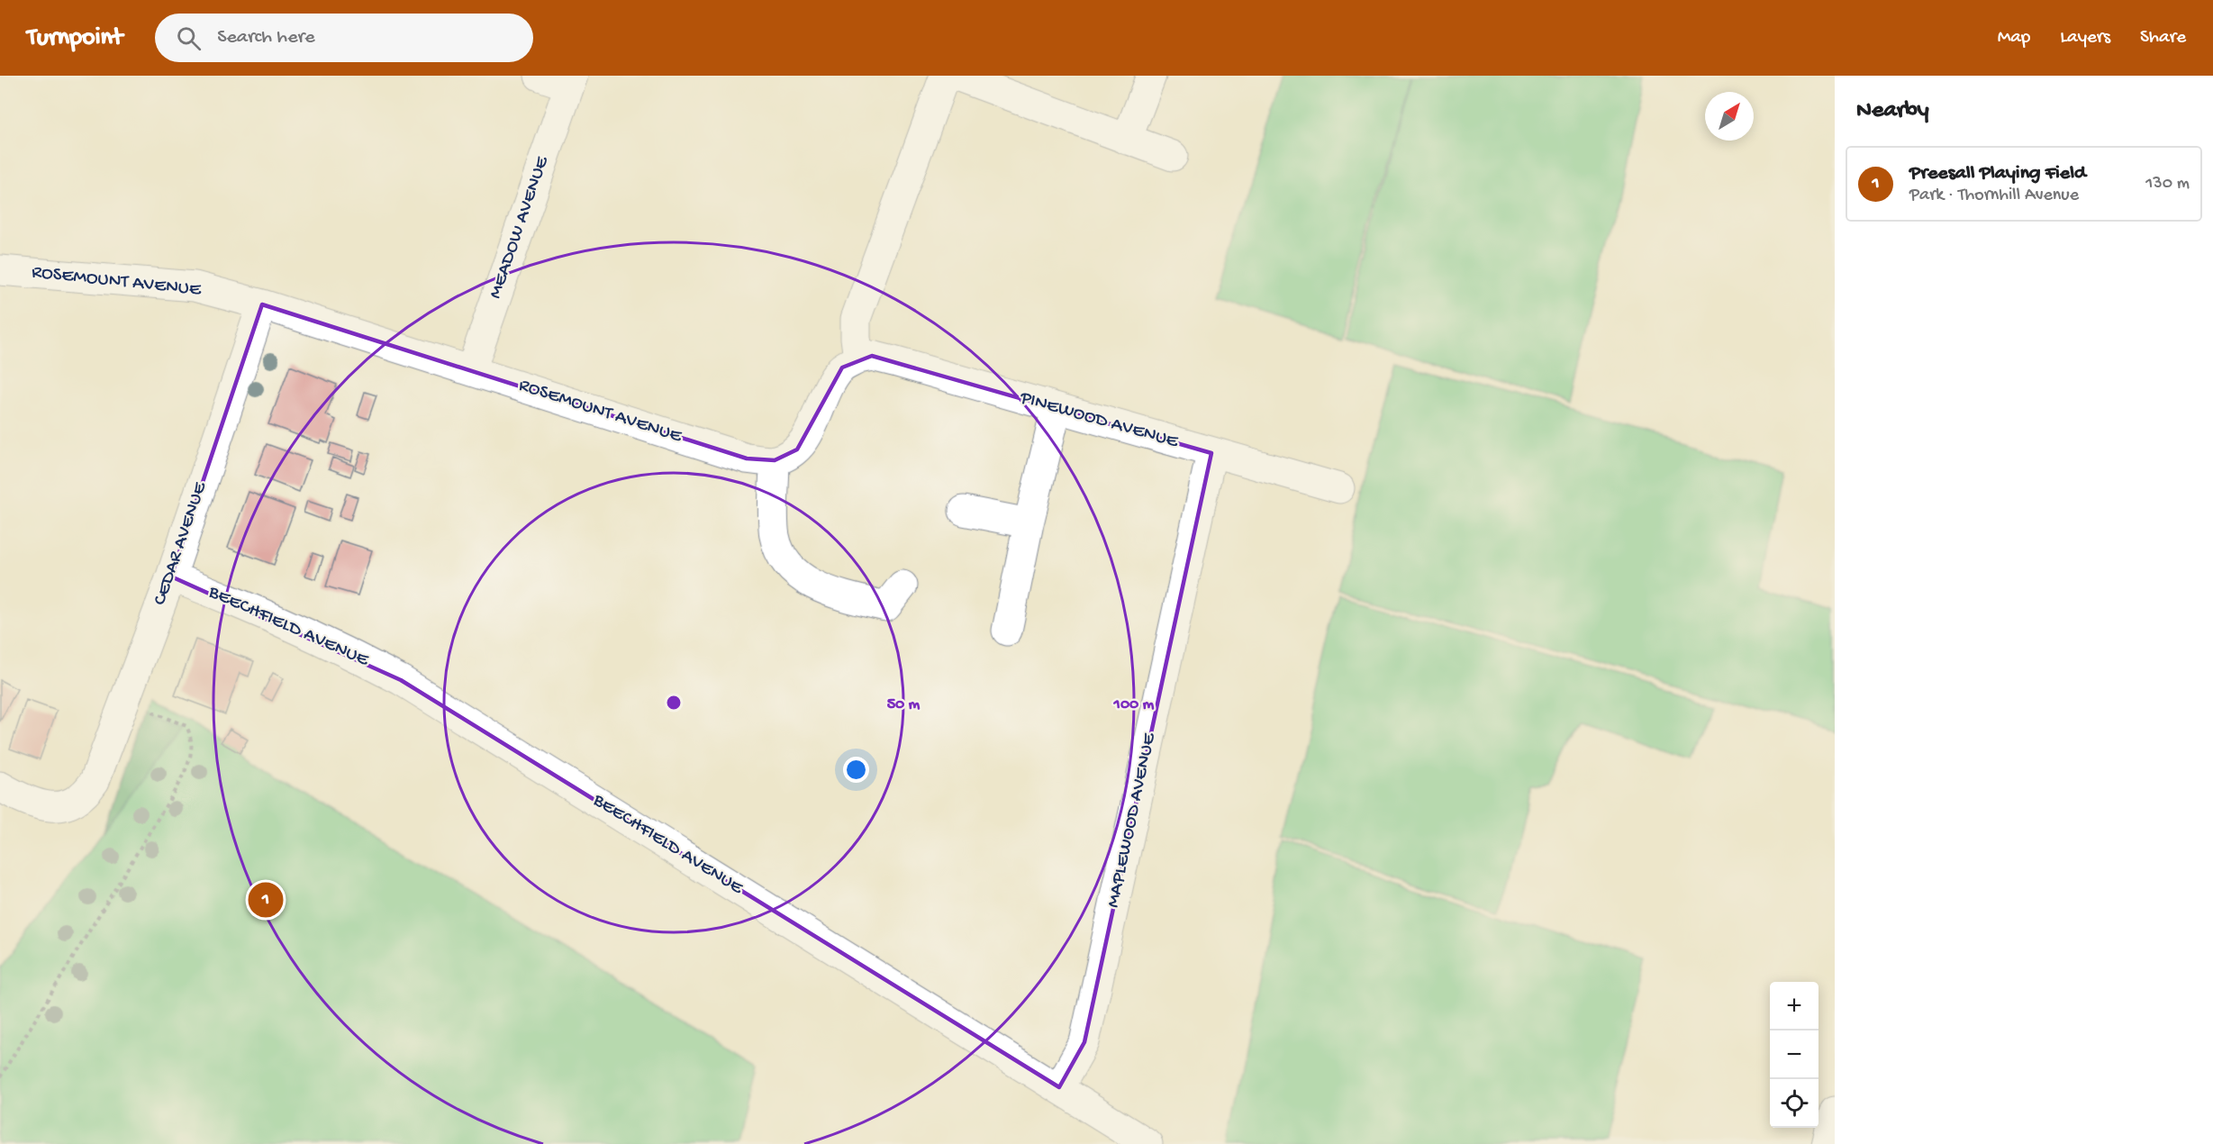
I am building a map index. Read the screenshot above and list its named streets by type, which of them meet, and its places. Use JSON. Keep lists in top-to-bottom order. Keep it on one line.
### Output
{"streets":{"street":["MEADOW AVENUE","ROSEMOUNT AVENUE","PINEWOOD AVENUE","CEDAR AVENUE","BEECHFIELD AVENUE","MAPLEWOOD AVENUE"]},"crossings":[["MEADOW AVENUE","ROSEMOUNT AVENUE"],["ROSEMOUNT AVENUE","CEDAR AVENUE"],["PINEWOOD AVENUE","MAPLEWOOD AVENUE"],["CEDAR AVENUE","BEECHFIELD AVENUE"],["BEECHFIELD AVENUE","MAPLEWOOD AVENUE"]],"north":"top right","page":{"header":"Turnpoint","search":"Search here","nav":["Map","Layers","Share"],"heading":"Nearby","list":[{"mark":"1","name":"Preesall Playing Field","note":"Park · Thornhill Avenue","value":"130 m"}],"pins":"1","map_buttons":["+","−"]},"rings":["50 m","100 m"]}
